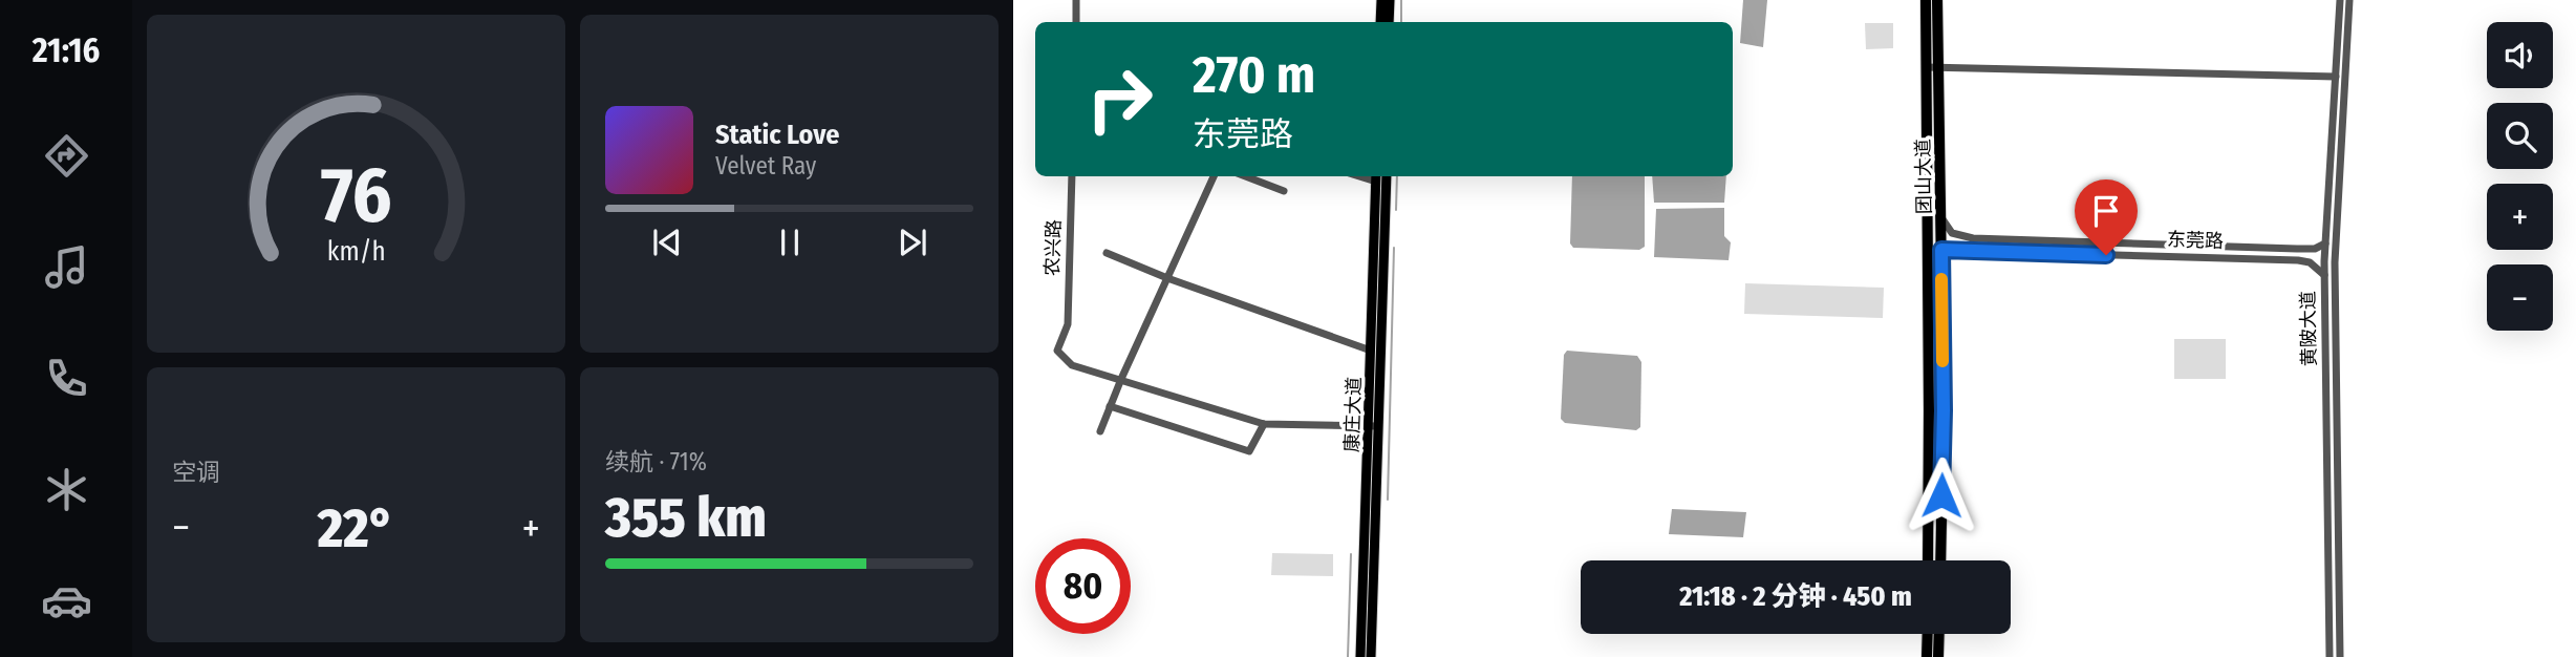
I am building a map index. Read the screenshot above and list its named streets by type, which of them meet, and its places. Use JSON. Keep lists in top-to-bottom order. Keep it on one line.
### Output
{"streets":{"highway":["团山大道"],"main road":["康庄大道"],"street":["东莞路","农兴路","黄陂大道"]},"crossings":[["团山大道","东莞路"],["东莞路","黄陂大道"]],"page":{"tabs":"21:16","map_buttons":["+","−"],"turn":["270 m","东莞路"],"song":["Static Love","Velvet Ray"],"tile":["空调",["续航 · 71%","355 km"]],"heat":["−","22°","+"],"limit":"80","trip":"21:18 · 2 分钟 · 450 m","gauge":["76","km/h"]}}
